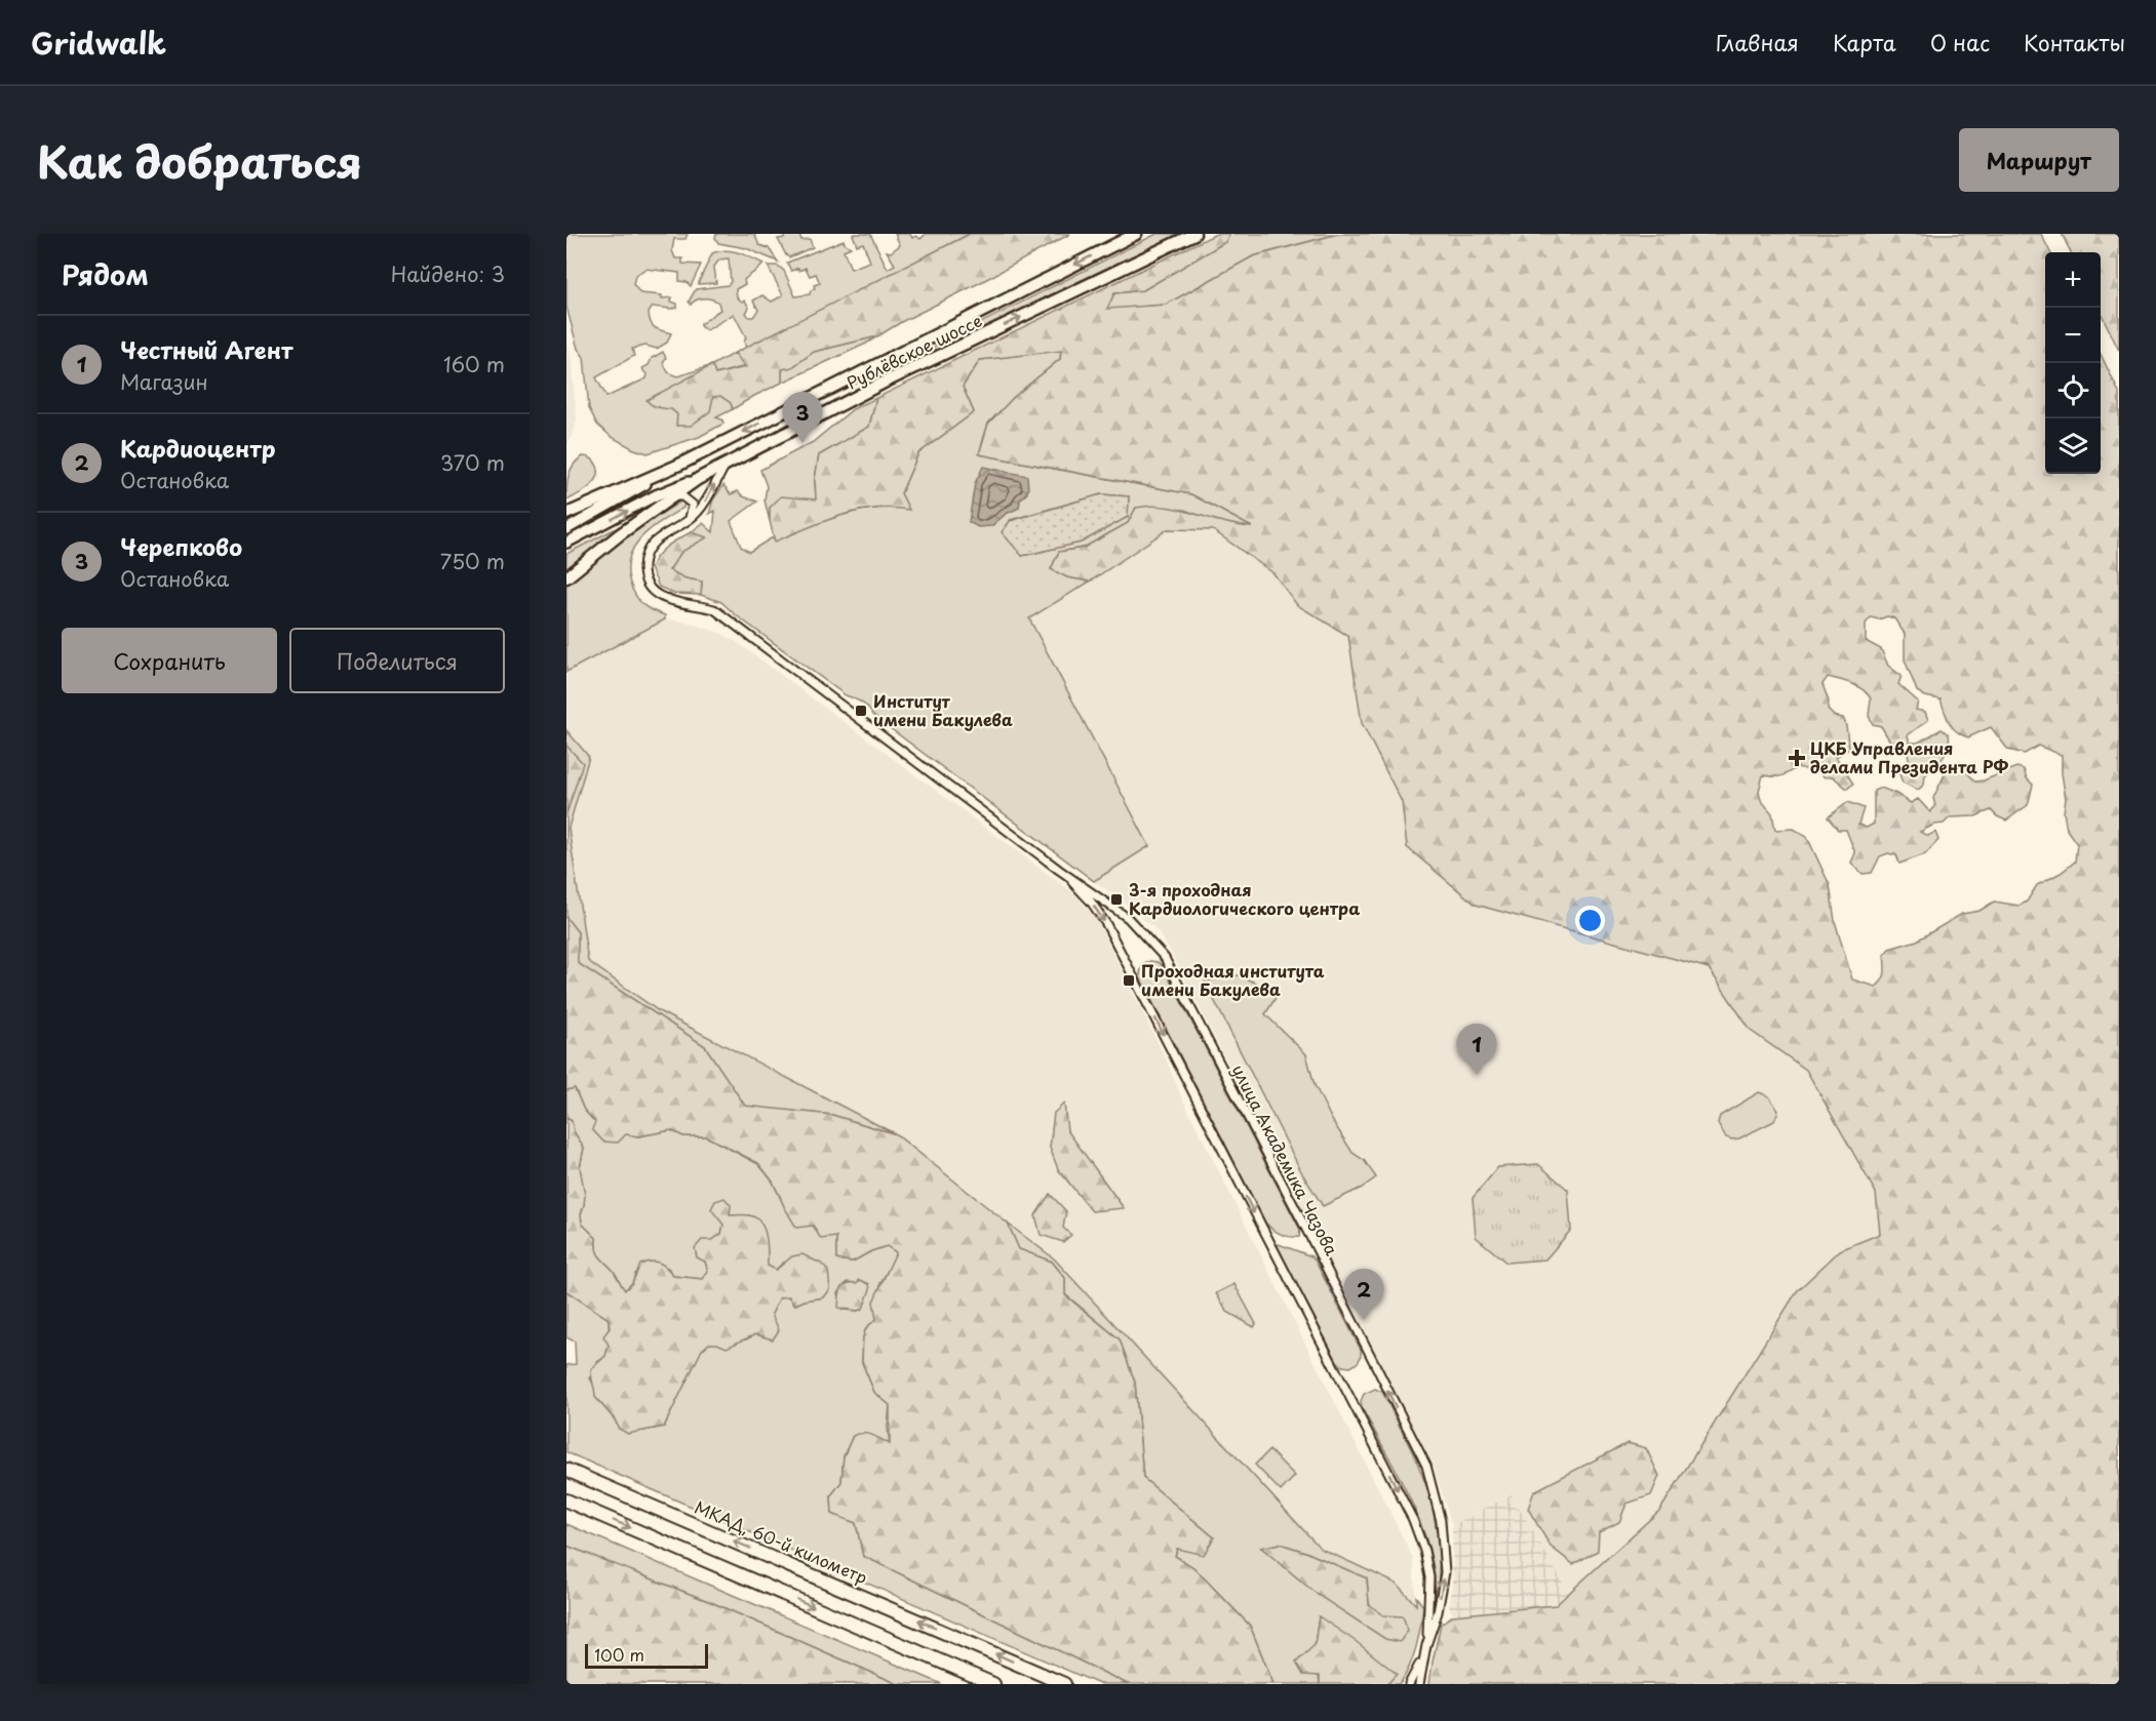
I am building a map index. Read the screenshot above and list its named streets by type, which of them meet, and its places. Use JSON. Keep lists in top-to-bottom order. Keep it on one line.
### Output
{"streets":{"highway":["МКАД, 60-й километр"],"main road":["Рублёвское шоссе"],"street":["улица Академика Чазова"]},"crossings":[["Рублёвское шоссе","улица Академика Чазова"]],"places":{"transit":["Институт имени Бакулева","3-я проходная Кардиологического центра","Проходная института имени Бакулева"],"health":["ЦКБ Управления делами Президента РФ"]},"scale_bar":"100 m","page":{"header":"Gridwalk","nav":["Главная","Карта","О нас","Контакты"],"title":"Как добраться","buttons":["Маршрут",["Сохранить","Поделиться"]],"heading":["Рядом","Найдено: 3"],"map_buttons":["+","−"],"list":[{"mark":"1","name":"Честный Агент","note":"Магазин","value":"160 m"},{"mark":"2","name":"Кардиоцентр","note":"Остановка","value":"370 m"},{"mark":"3","name":"Черепково","note":"Остановка","value":"750 m"}],"pins":["3","1","2"],"scale":"100 m"}}
